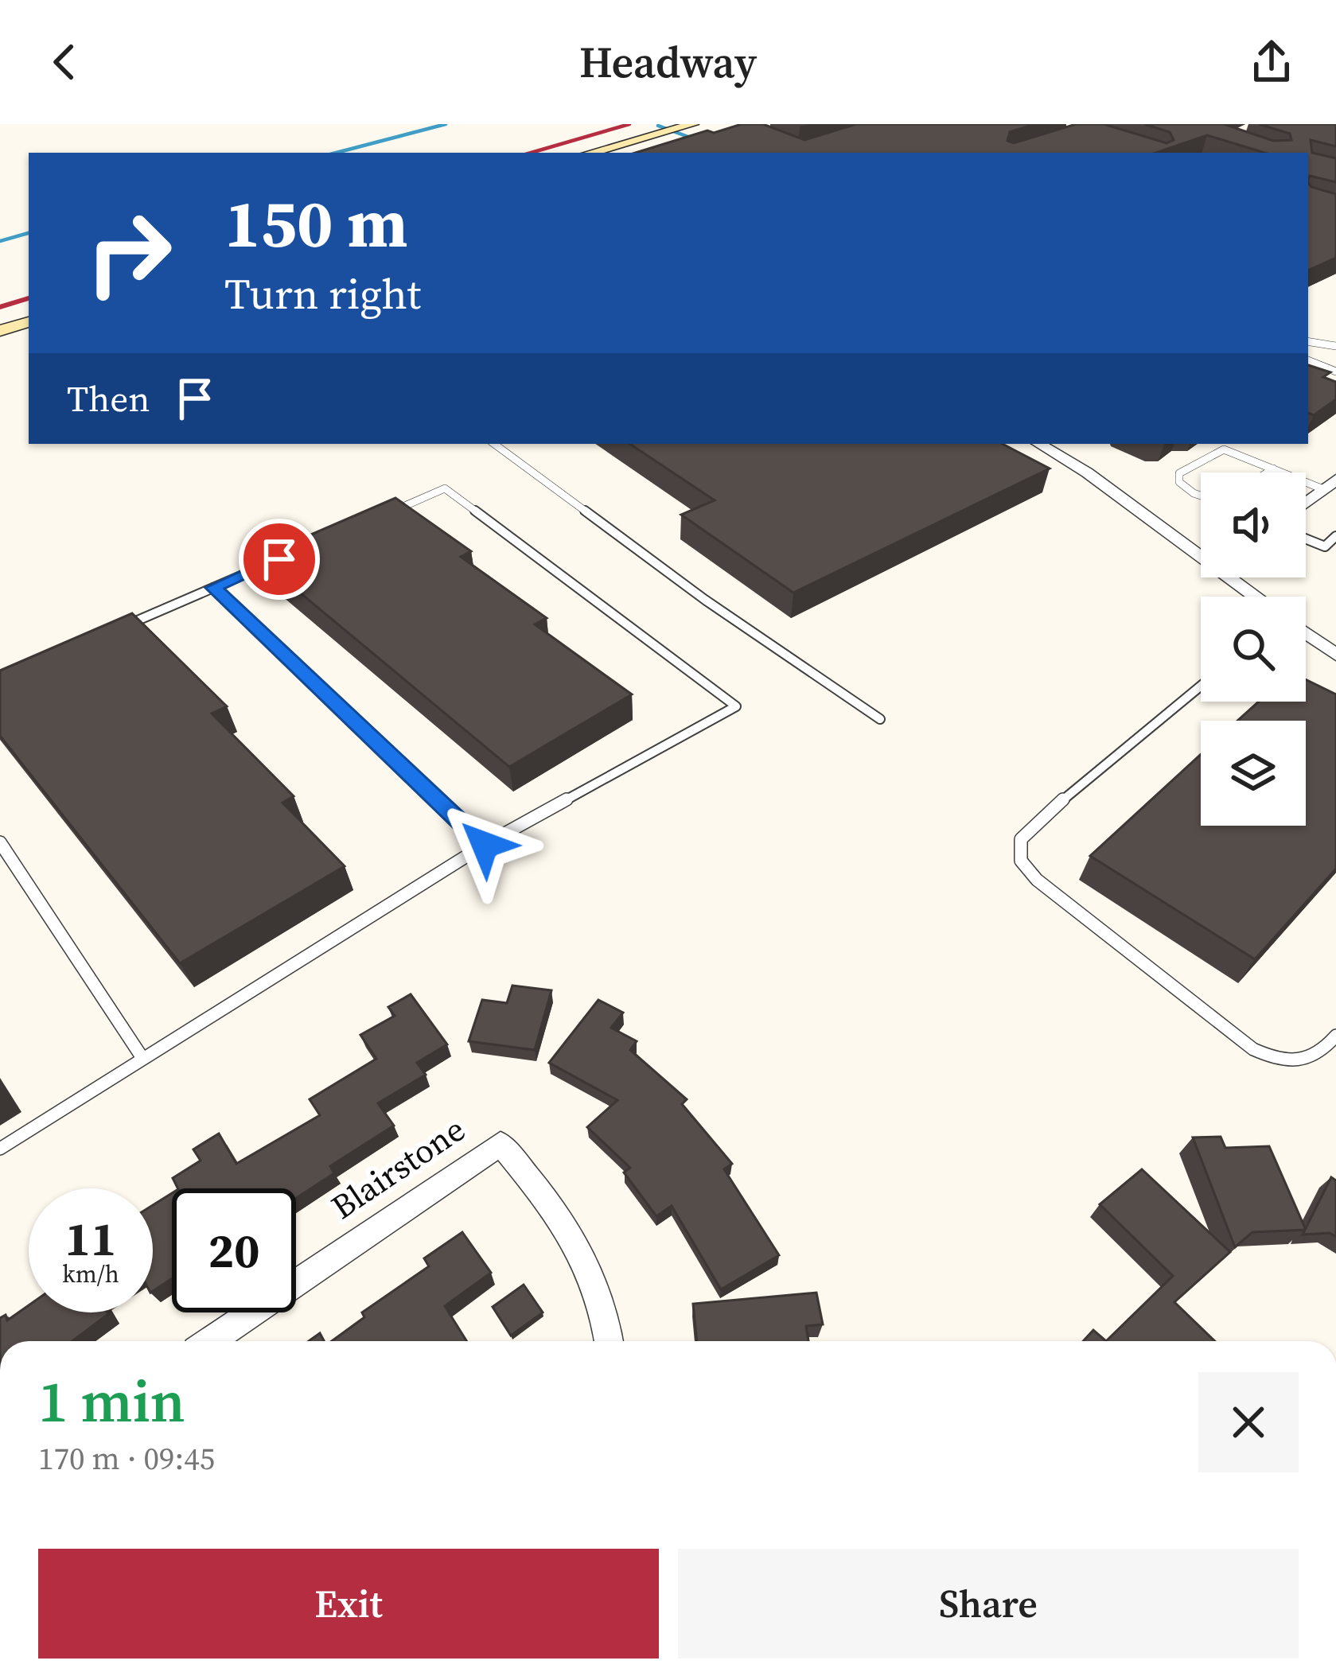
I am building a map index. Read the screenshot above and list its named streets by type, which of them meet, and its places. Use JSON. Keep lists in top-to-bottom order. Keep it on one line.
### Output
{"streets":{"street":["Blairstone"]},"page":{"header":"Headway","turn":["150 m","Turn right"],"then":"Then","speed":"11 km/h","limit":"20","heading":["1 min","170 m · 09:45"],"buttons":["Exit","Share"]}}
